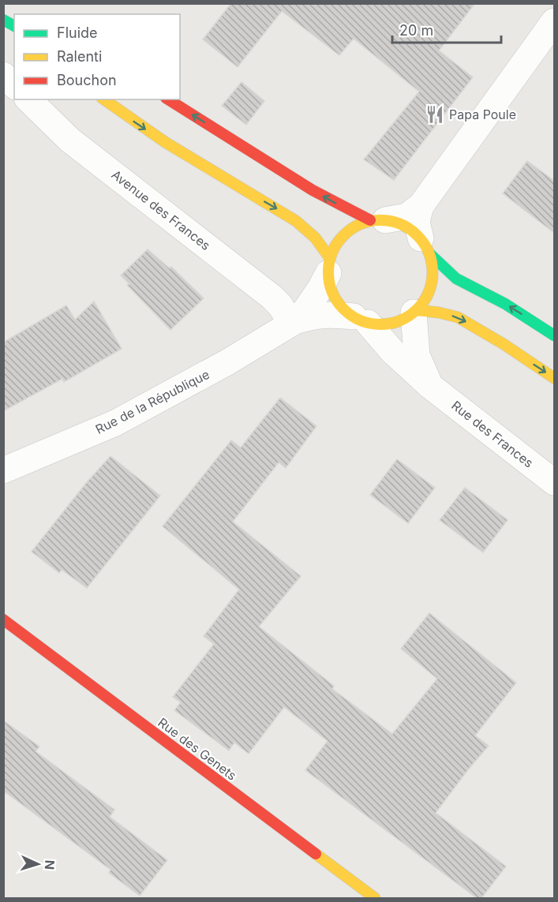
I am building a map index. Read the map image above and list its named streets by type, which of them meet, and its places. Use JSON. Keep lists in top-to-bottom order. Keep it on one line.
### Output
{"streets":{"main road":["Rue des Genets"],"street":["Avenue des Frances","Rue de la République","Rue des Frances"]},"crossings":[["Avenue des Frances","Rue de la République"],["Rue de la République","Rue des Frances"]],"places":{"restaurant":["Papa Poule"]},"legend":["Fluide","Ralenti","Bouchon"],"scale_bar":"20 m","north":"right"}
